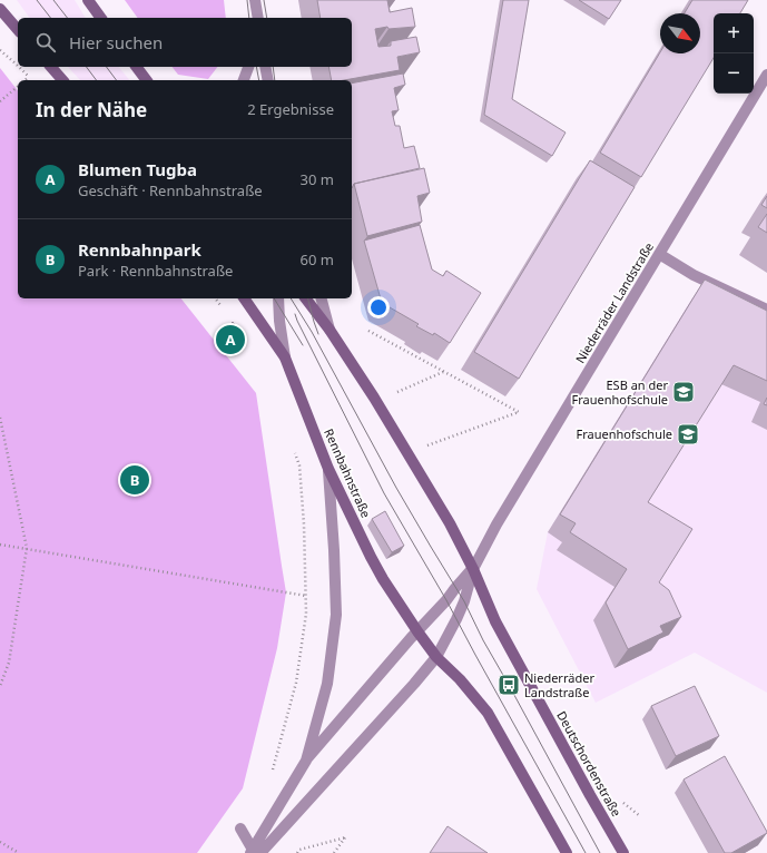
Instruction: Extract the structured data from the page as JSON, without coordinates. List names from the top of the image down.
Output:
{
  "streets": {
    "main road": ["Rennbahnstraße", "Deutschordenstraße"],
    "street": ["Niederräder Landstraße"]
  },
  "crossings": [
    ["Niederräder Landstraße", "Rennbahnstraße"],
    ["Niederräder Landstraße", "Deutschordenstraße"]
  ],
  "places": {
    "school or university": ["ESB an der Frauenhofschule", "Frauenhofschule"],
    "bus stop": ["Niederräder Landstraße"]
  },
  "north": "bottom right",
  "page": {
    "map_buttons": ["+", "−"],
    "search": "Hier suchen",
    "heading": ["In der Nähe", "2 Ergebnisse"],
    "list": [
      {
        "mark": "A",
        "name": "Blumen Tugba",
        "note": "Geschäft · Rennbahnstraße",
        "value": "30 m"
      },
      {
        "mark": "B",
        "name": "Rennbahnpark",
        "note": "Park · Rennbahnstraße",
        "value": "60 m"
      }
    ],
    "pins": ["A", "B"]
  }
}
